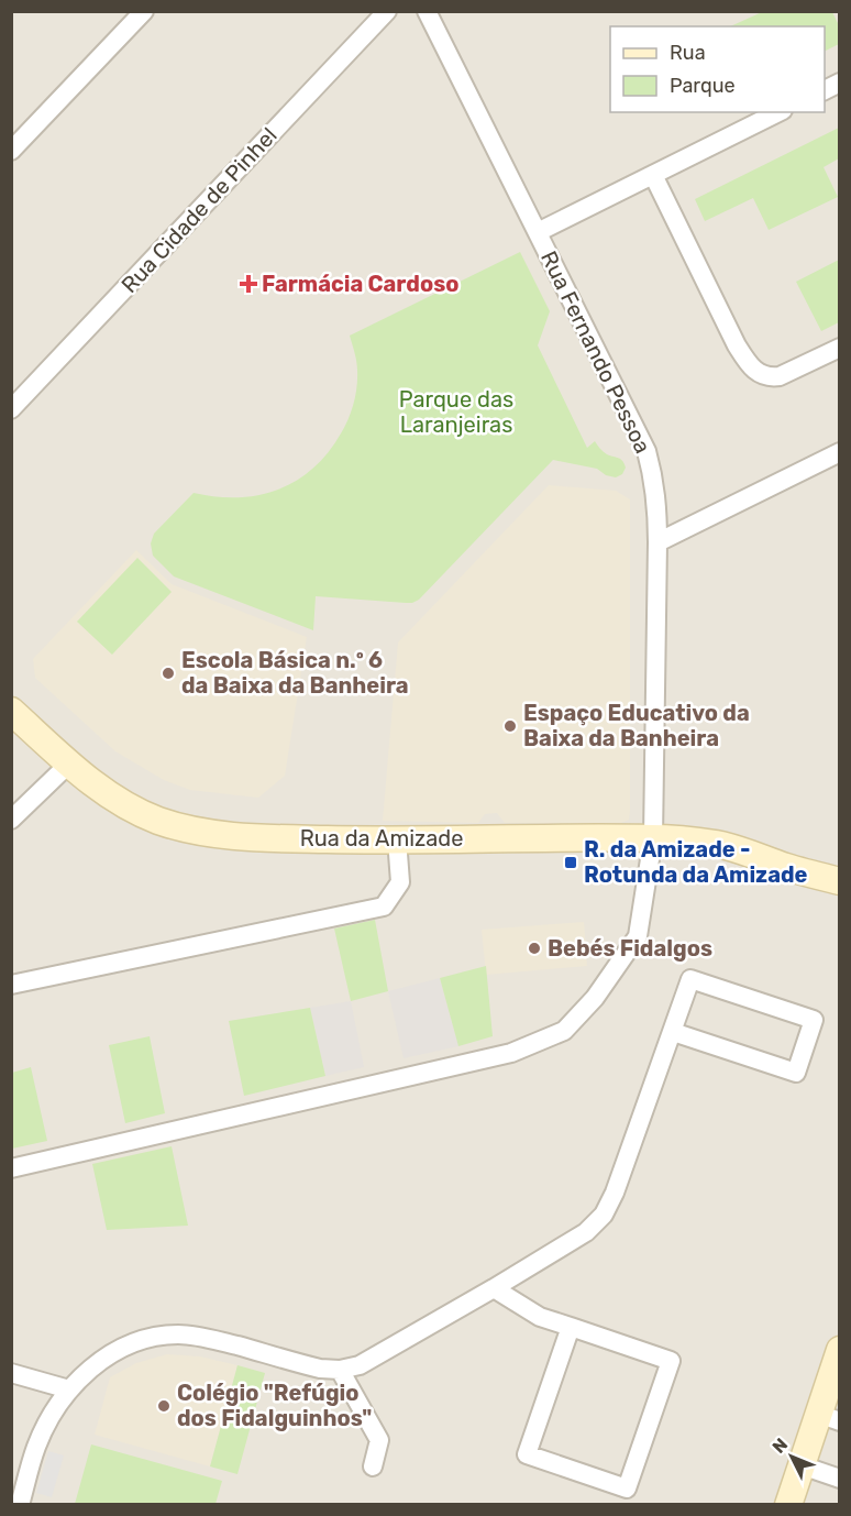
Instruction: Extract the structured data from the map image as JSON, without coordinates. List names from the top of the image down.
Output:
{
  "streets": {
    "street": ["Rua Cidade de Pinhel", "Rua Fernando Pessoa", "Rua da Amizade"]
  },
  "crossings": [
    ["Rua Fernando Pessoa", "Rua da Amizade"]
  ],
  "parks": ["Parque das Laranjeiras"],
  "places": {
    "health": ["Farmácia Cardoso"],
    "other": [
      "Escola Básica n.º 6 da Baixa da Banheira",
      "Espaço Educativo da Baixa da Banheira",
      "Bebés Fidalgos",
      "Colégio \"Refúgio dos Fidalguinhos\""
    ],
    "transit": ["R. da Amizade - Rotunda da Amizade"]
  },
  "legend": ["Rua", "Parque"],
  "north": "top left"
}
